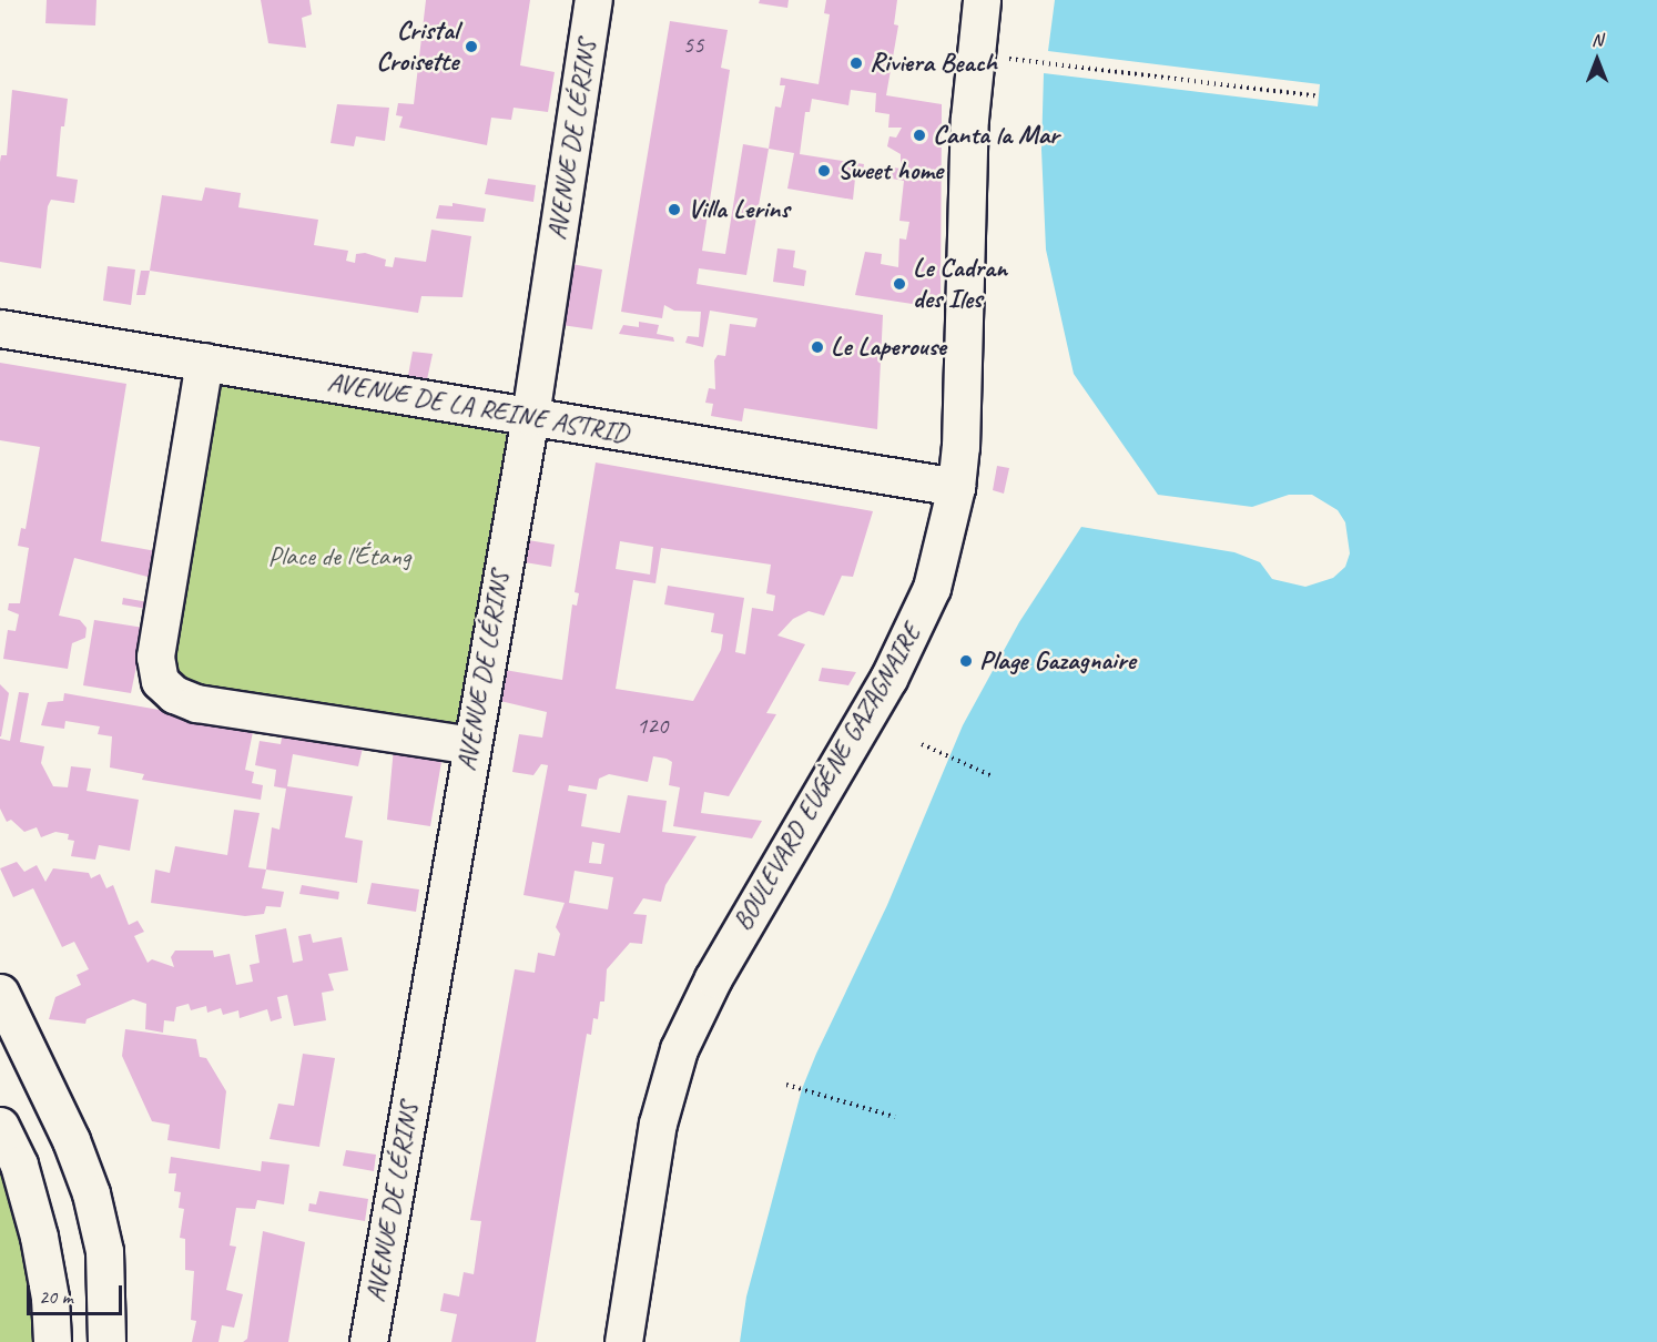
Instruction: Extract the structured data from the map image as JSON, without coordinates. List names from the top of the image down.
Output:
{
  "streets": {
    "street": ["AVENUE DE LÉRINS", "AVENUE DE LA REINE ASTRID", "BOULEVARD EUGÈNE GAZAGNAIRE"]
  },
  "crossings": [
    ["AVENUE DE LÉRINS", "AVENUE DE LA REINE ASTRID"],
    ["AVENUE DE LA REINE ASTRID", "BOULEVARD EUGÈNE GAZAGNAIRE"]
  ],
  "parks": ["Place de l'Étang"],
  "places": [
    "Cristal Croisette",
    "Riviera Beach",
    "Canta la Mar",
    "Sweet home",
    "Villa Lerins",
    "Le Cadran des Iles",
    "Le Laperouse",
    "Plage Gazagnaire"
  ],
  "house_numbers": ["55", "120"],
  "scale_bar": "20 m",
  "north": "top"
}
